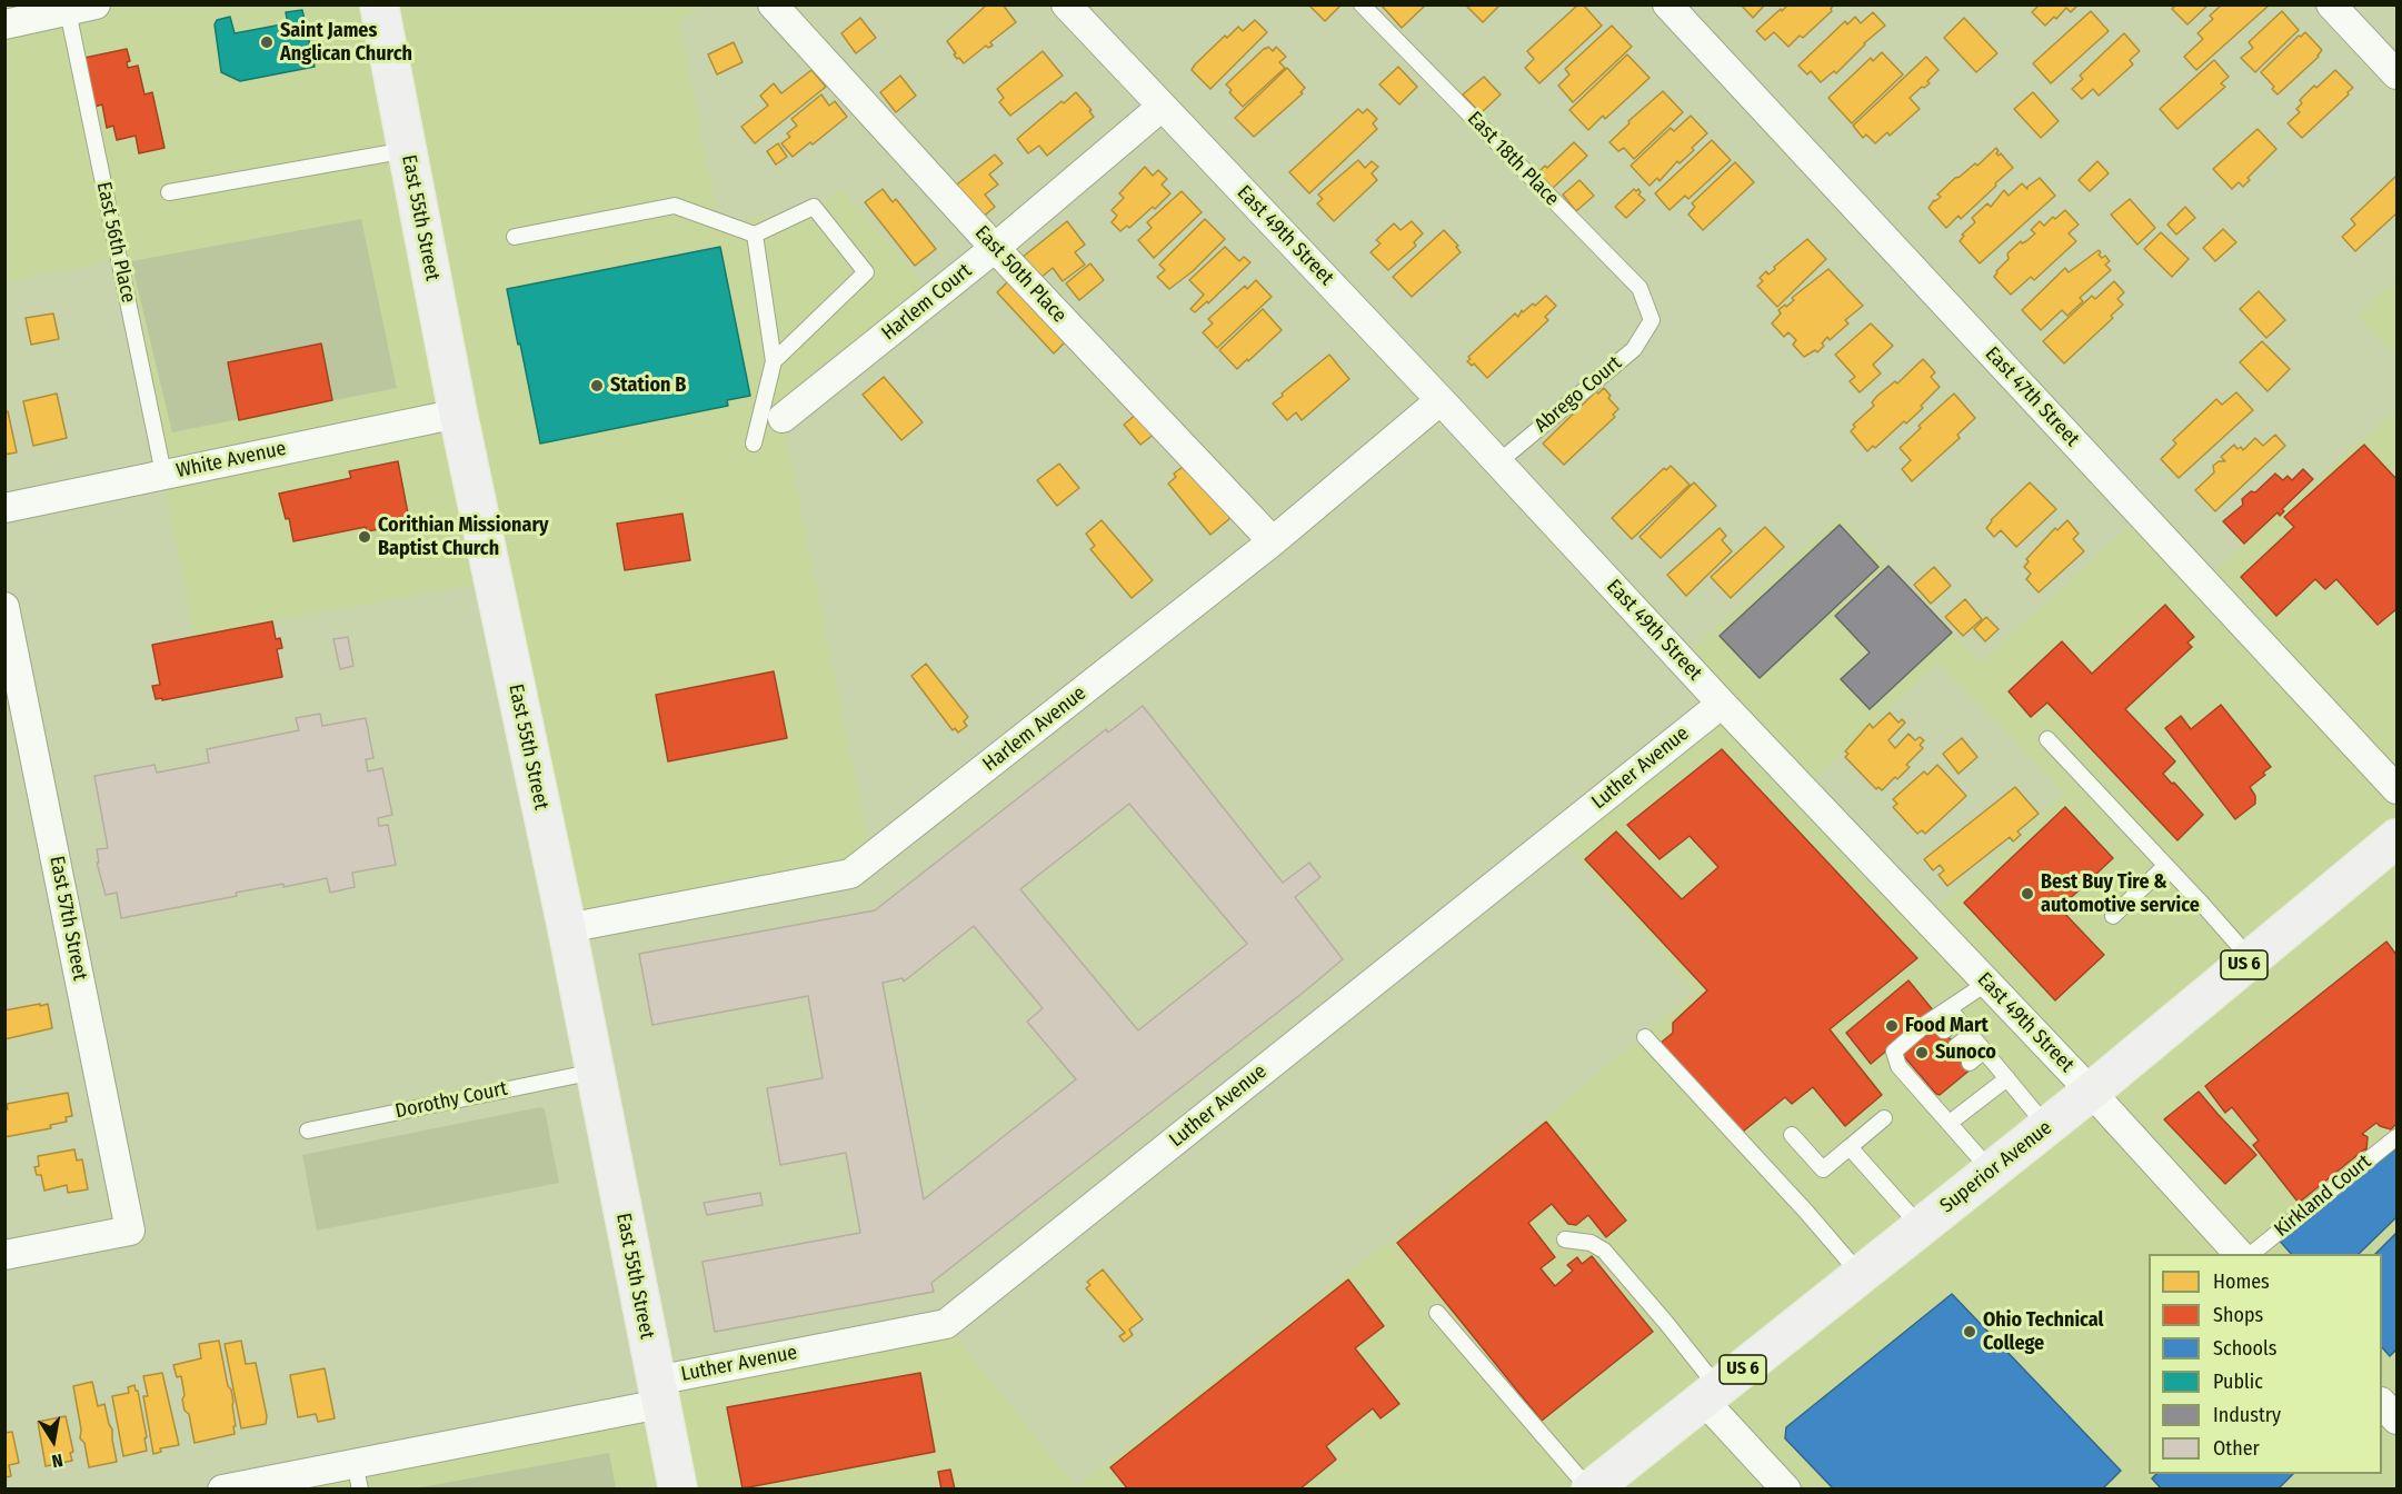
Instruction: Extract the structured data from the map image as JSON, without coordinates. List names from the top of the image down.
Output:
{
  "streets": {
    "main road": ["East 55th Street", "US 6", "Superior Avenue"],
    "street": [
      "East 49th Street",
      "East 50th Place",
      "Harlem Court",
      "East 47th Street",
      "White Avenue",
      "Harlem Avenue",
      "Luther Avenue",
      "East 57th Street"
    ],
    "lane": [
      "East 18th Place",
      "East 56th Place",
      "Abrego Court",
      "Dorothy Court",
      "Kirkland Court"
    ]
  },
  "crossings": [
    ["East 18th Place", "Abrego Court"],
    ["East 55th Street", "White Avenue"],
    ["East 55th Street", "Harlem Avenue"],
    ["East 55th Street", "Luther Avenue"],
    ["East 55th Street", "Dorothy Court"],
    ["East 49th Street", "Harlem Court"],
    ["East 49th Street", "Abrego Court"],
    ["East 49th Street", "Harlem Avenue"],
    ["East 49th Street", "Luther Avenue"],
    ["East 49th Street", "Superior Avenue"],
    ["East 56th Place", "White Avenue"],
    ["East 50th Place", "Harlem Court"],
    ["East 50th Place", "Harlem Avenue"]
  ],
  "places": [
    "Saint James Anglican Church",
    "Station B",
    "Corithian Missionary Baptist Church",
    "Best Buy Tire & automotive service",
    "Food Mart",
    "Sunoco",
    "Ohio Technical College"
  ],
  "legend": [
    "Homes",
    "Shops",
    "Schools",
    "Public",
    "Industry",
    "Other"
  ],
  "north": "bottom"
}
